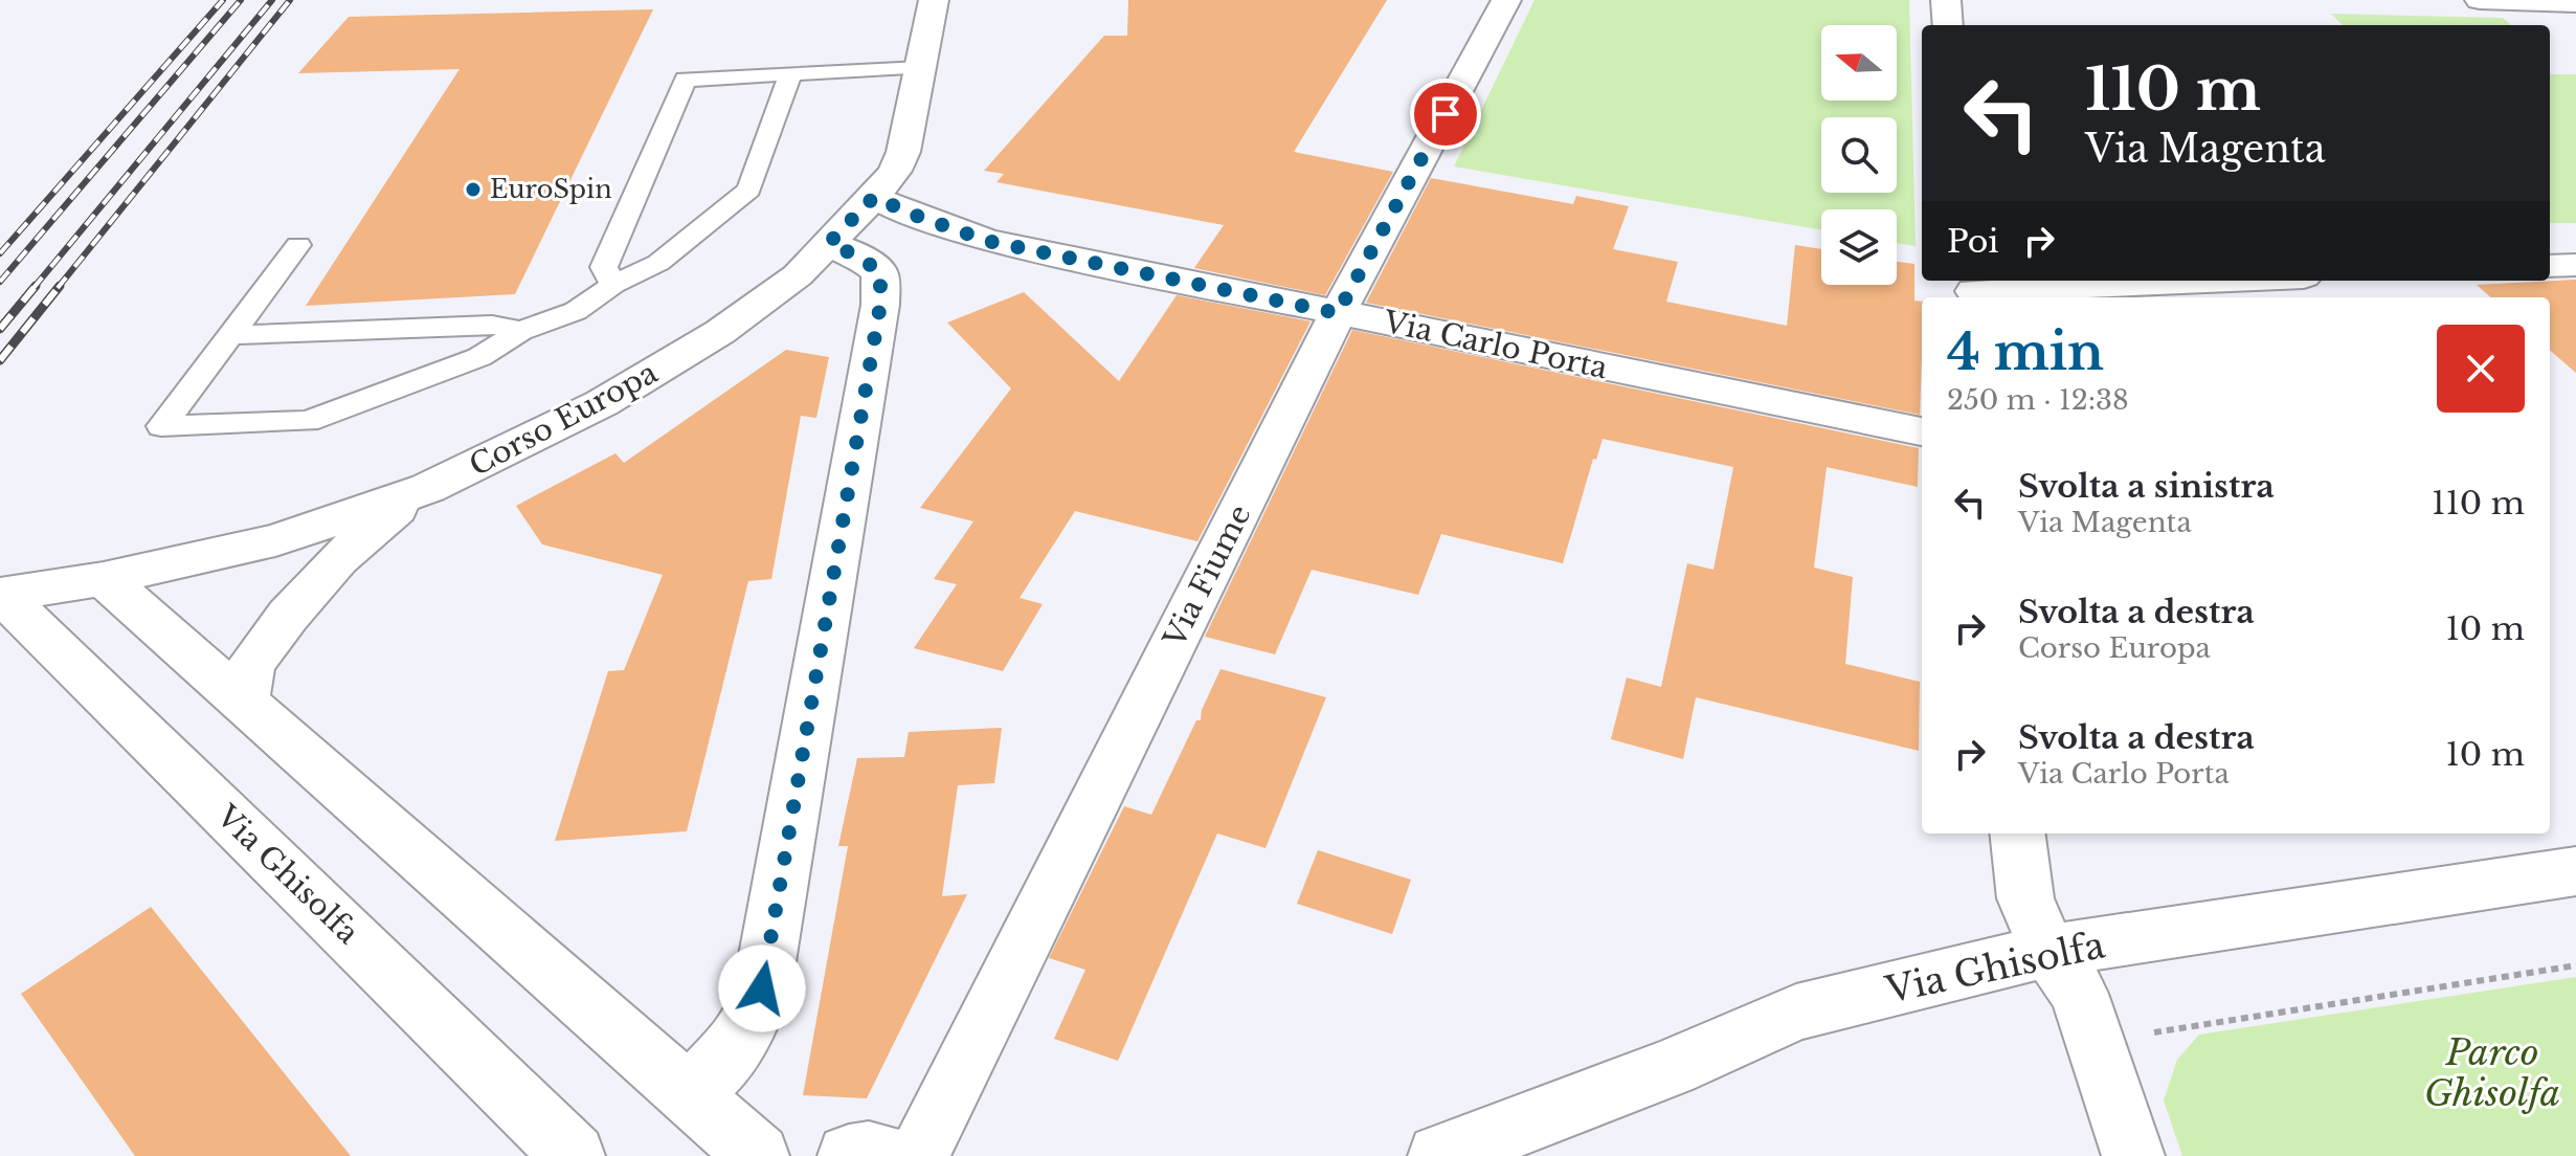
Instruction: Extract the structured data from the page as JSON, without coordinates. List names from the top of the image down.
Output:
{
  "streets": {
    "street": [
      "Via Carlo Porta",
      "Corso Europa",
      "Via Fiume",
      "Via Ghisolfa"
    ]
  },
  "crossings": [
    ["Via Carlo Porta", "Corso Europa"],
    ["Via Carlo Porta", "Via Fiume"],
    ["Corso Europa", "Via Ghisolfa"]
  ],
  "parks": ["Parco Ghisolfa"],
  "places": ["EuroSpin"],
  "north": "left",
  "page": {
    "turn": ["110 m", "Via Magenta"],
    "then": "Poi",
    "heading": ["4 min", "250 m · 12:38"],
    "list": [
      {
        "name": "Svolta a sinistra",
        "note": "Via Magenta",
        "value": "110 m"
      },
      {
        "name": "Svolta a destra",
        "note": "Corso Europa",
        "value": "10 m"
      },
      {
        "name": "Svolta a destra",
        "note": "Via Carlo Porta",
        "value": "10 m"
      }
    ]
  }
}
